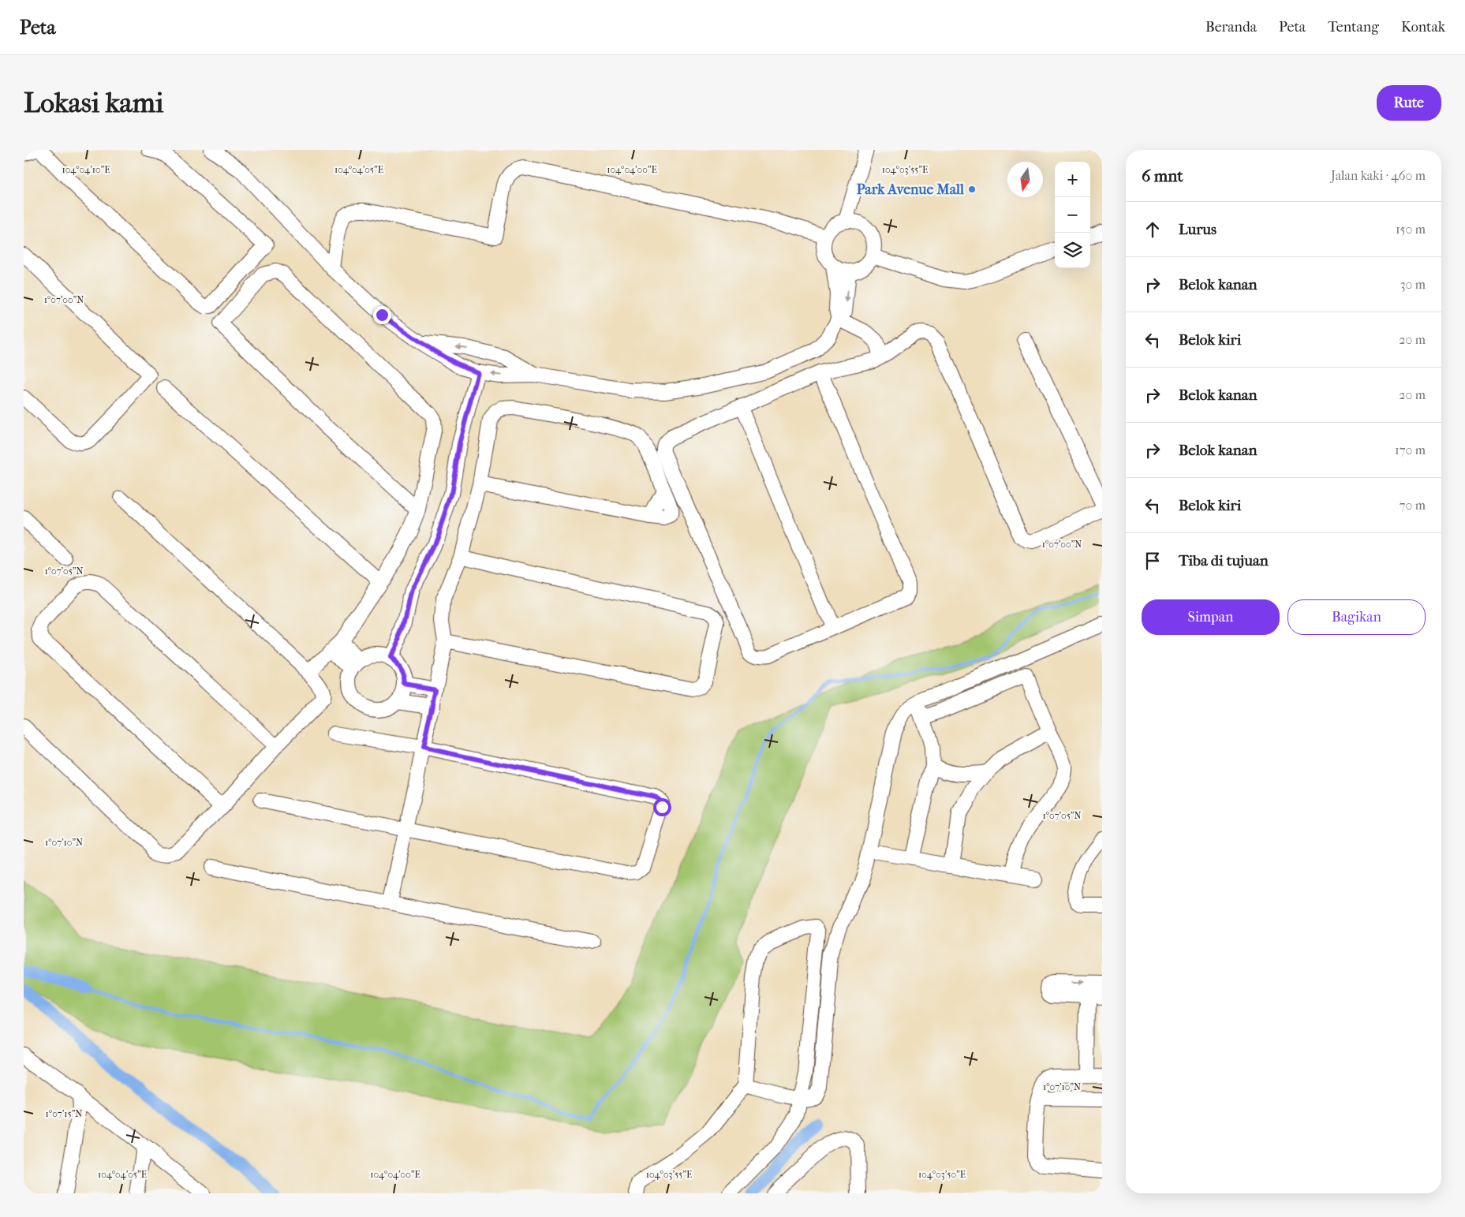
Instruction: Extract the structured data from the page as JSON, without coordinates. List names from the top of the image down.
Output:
{
  "places": ["Park Avenue Mall"],
  "north": "bottom",
  "page": {
    "header": "Peta",
    "nav": [
      "Beranda",
      "Peta",
      "Tentang",
      "Kontak"
    ],
    "buttons": [
      "Rute",
      ["Simpan", "Bagikan"]
    ],
    "title": "Lokasi kami",
    "heading": ["6 mnt", "Jalan kaki · 460 m"],
    "map_buttons": ["+", "−"],
    "list": [
      ["Lurus", "150 m"],
      ["Belok kanan", "30 m"],
      ["Belok kiri", "20 m"],
      ["Belok kanan", "20 m"],
      ["Belok kanan", "170 m"],
      ["Belok kiri", "70 m"],
      "Tiba di tujuan"
    ]
  },
  "coordinates": [
    "104°04'10\"E",
    "104°04'05\"E",
    "104°04'00\"E",
    "104°03'55\"E",
    "1°07'00\"N",
    "1°07'05\"N",
    "1°07'10\"N",
    "1°07'15\"N",
    "104°03'50\"E"
  ]
}
